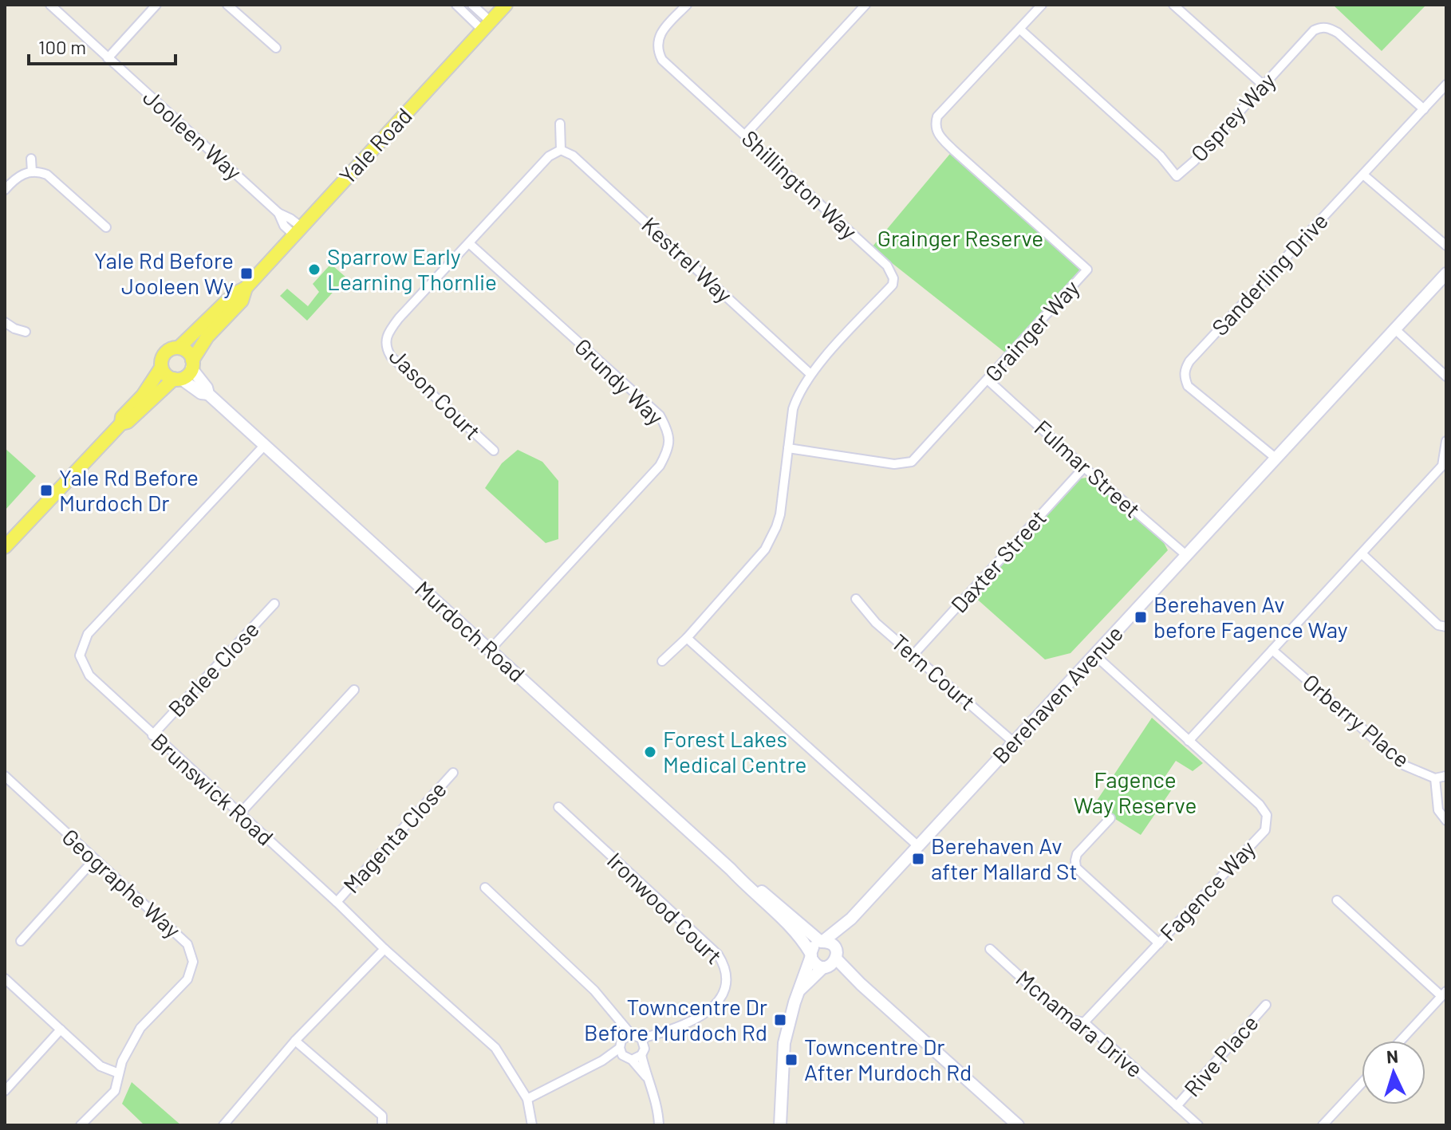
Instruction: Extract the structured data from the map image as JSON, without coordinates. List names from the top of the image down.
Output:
{
  "streets": {
    "main road": ["Yale Road", "Murdoch Road", "Berehaven Avenue"],
    "street": [
      "Osprey Way",
      "Jooleen Way",
      "Shillington Way",
      "Kestrel Way",
      "Sanderling Drive",
      "Grainger Way",
      "Grundy Way",
      "Jason Court",
      "Fulmar Street",
      "Daxter Street",
      "Barlee Close",
      "Tern Court",
      "Orberry Place",
      "Brunswick Road",
      "Magenta Close",
      "Geographe Way",
      "Fagence Way",
      "Ironwood Court",
      "Mcnamara Drive",
      "Rive Place"
    ]
  },
  "crossings": [
    ["Osprey Way", "Sanderling Drive"],
    ["Osprey Way", "Grainger Way"],
    ["Jooleen Way", "Yale Road"],
    ["Yale Road", "Murdoch Road"],
    ["Shillington Way", "Kestrel Way"],
    ["Shillington Way", "Grainger Way"],
    ["Sanderling Drive", "Berehaven Avenue"],
    ["Grainger Way", "Fulmar Street"],
    ["Grundy Way", "Jason Court"],
    ["Grundy Way", "Murdoch Road"],
    ["Fulmar Street", "Daxter Street"],
    ["Fulmar Street", "Berehaven Avenue"],
    ["Daxter Street", "Tern Court"],
    ["Murdoch Road", "Berehaven Avenue"],
    ["Murdoch Road", "Brunswick Road"],
    ["Barlee Close", "Brunswick Road"],
    ["Tern Court", "Berehaven Avenue"],
    ["Berehaven Avenue", "Fagence Way"],
    ["Brunswick Road", "Magenta Close"],
    ["Brunswick Road", "Ironwood Court"],
    ["Fagence Way", "Mcnamara Drive"],
    ["Mcnamara Drive", "Rive Place"]
  ],
  "parks": ["Grainger Reserve", "Fagence Way Reserve"],
  "places": {
    "other": ["Sparrow Early Learning Thornlie", "Forest Lakes Medical Centre"],
    "transit": [
      "Yale Rd Before Jooleen Wy",
      "Yale Rd Before Murdoch Dr",
      "Berehaven Av before Fagence Way",
      "Berehaven Av after Mallard St",
      "Towncentre Dr Before Murdoch Rd",
      "Towncentre Dr After Murdoch Rd"
    ]
  },
  "scale_bar": "100 m",
  "north": "top"
}
